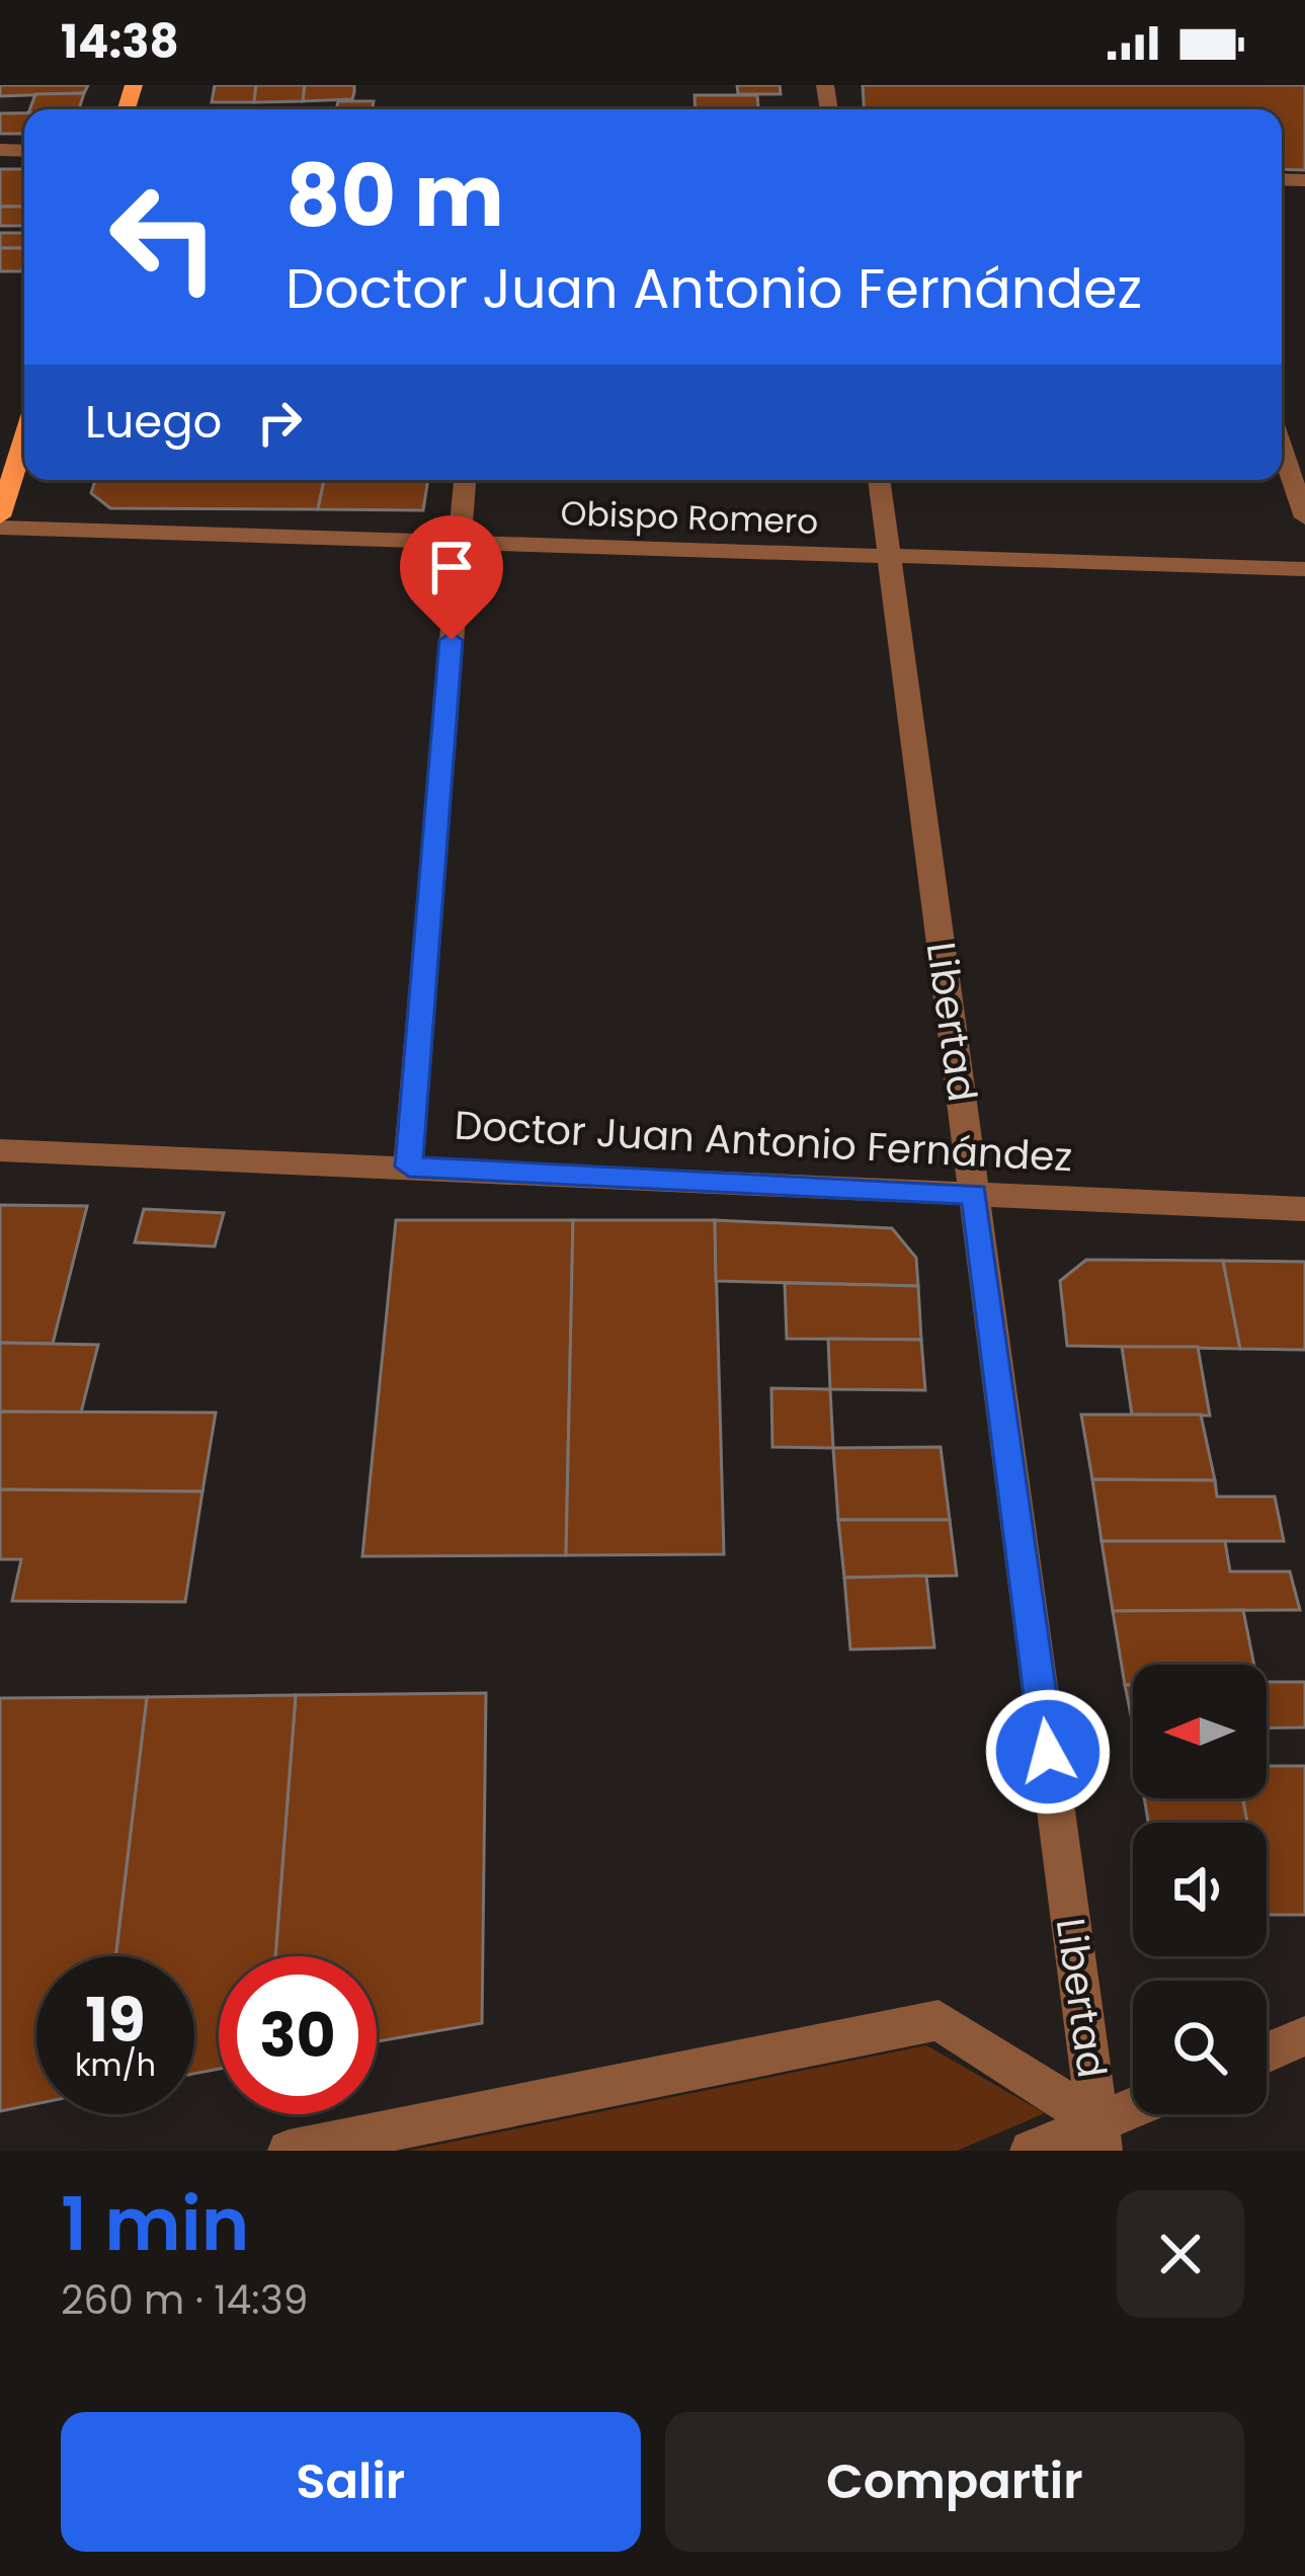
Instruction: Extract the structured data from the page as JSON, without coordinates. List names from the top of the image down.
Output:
{
  "streets": {
    "street": ["Obispo Romero", "Libertad", "Doctor Juan Antonio Fernández"]
  },
  "crossings": [
    ["Obispo Romero", "Libertad"],
    ["Libertad", "Doctor Juan Antonio Fernández"]
  ],
  "north": "left",
  "page": {
    "status": "14:38",
    "turn": ["80 m", "Doctor Juan Antonio Fernández"],
    "then": "Luego",
    "speed": "19 km/h",
    "limit": "30",
    "heading": ["1 min", "260 m · 14:39"],
    "buttons": ["Salir", "Compartir"]
  }
}
